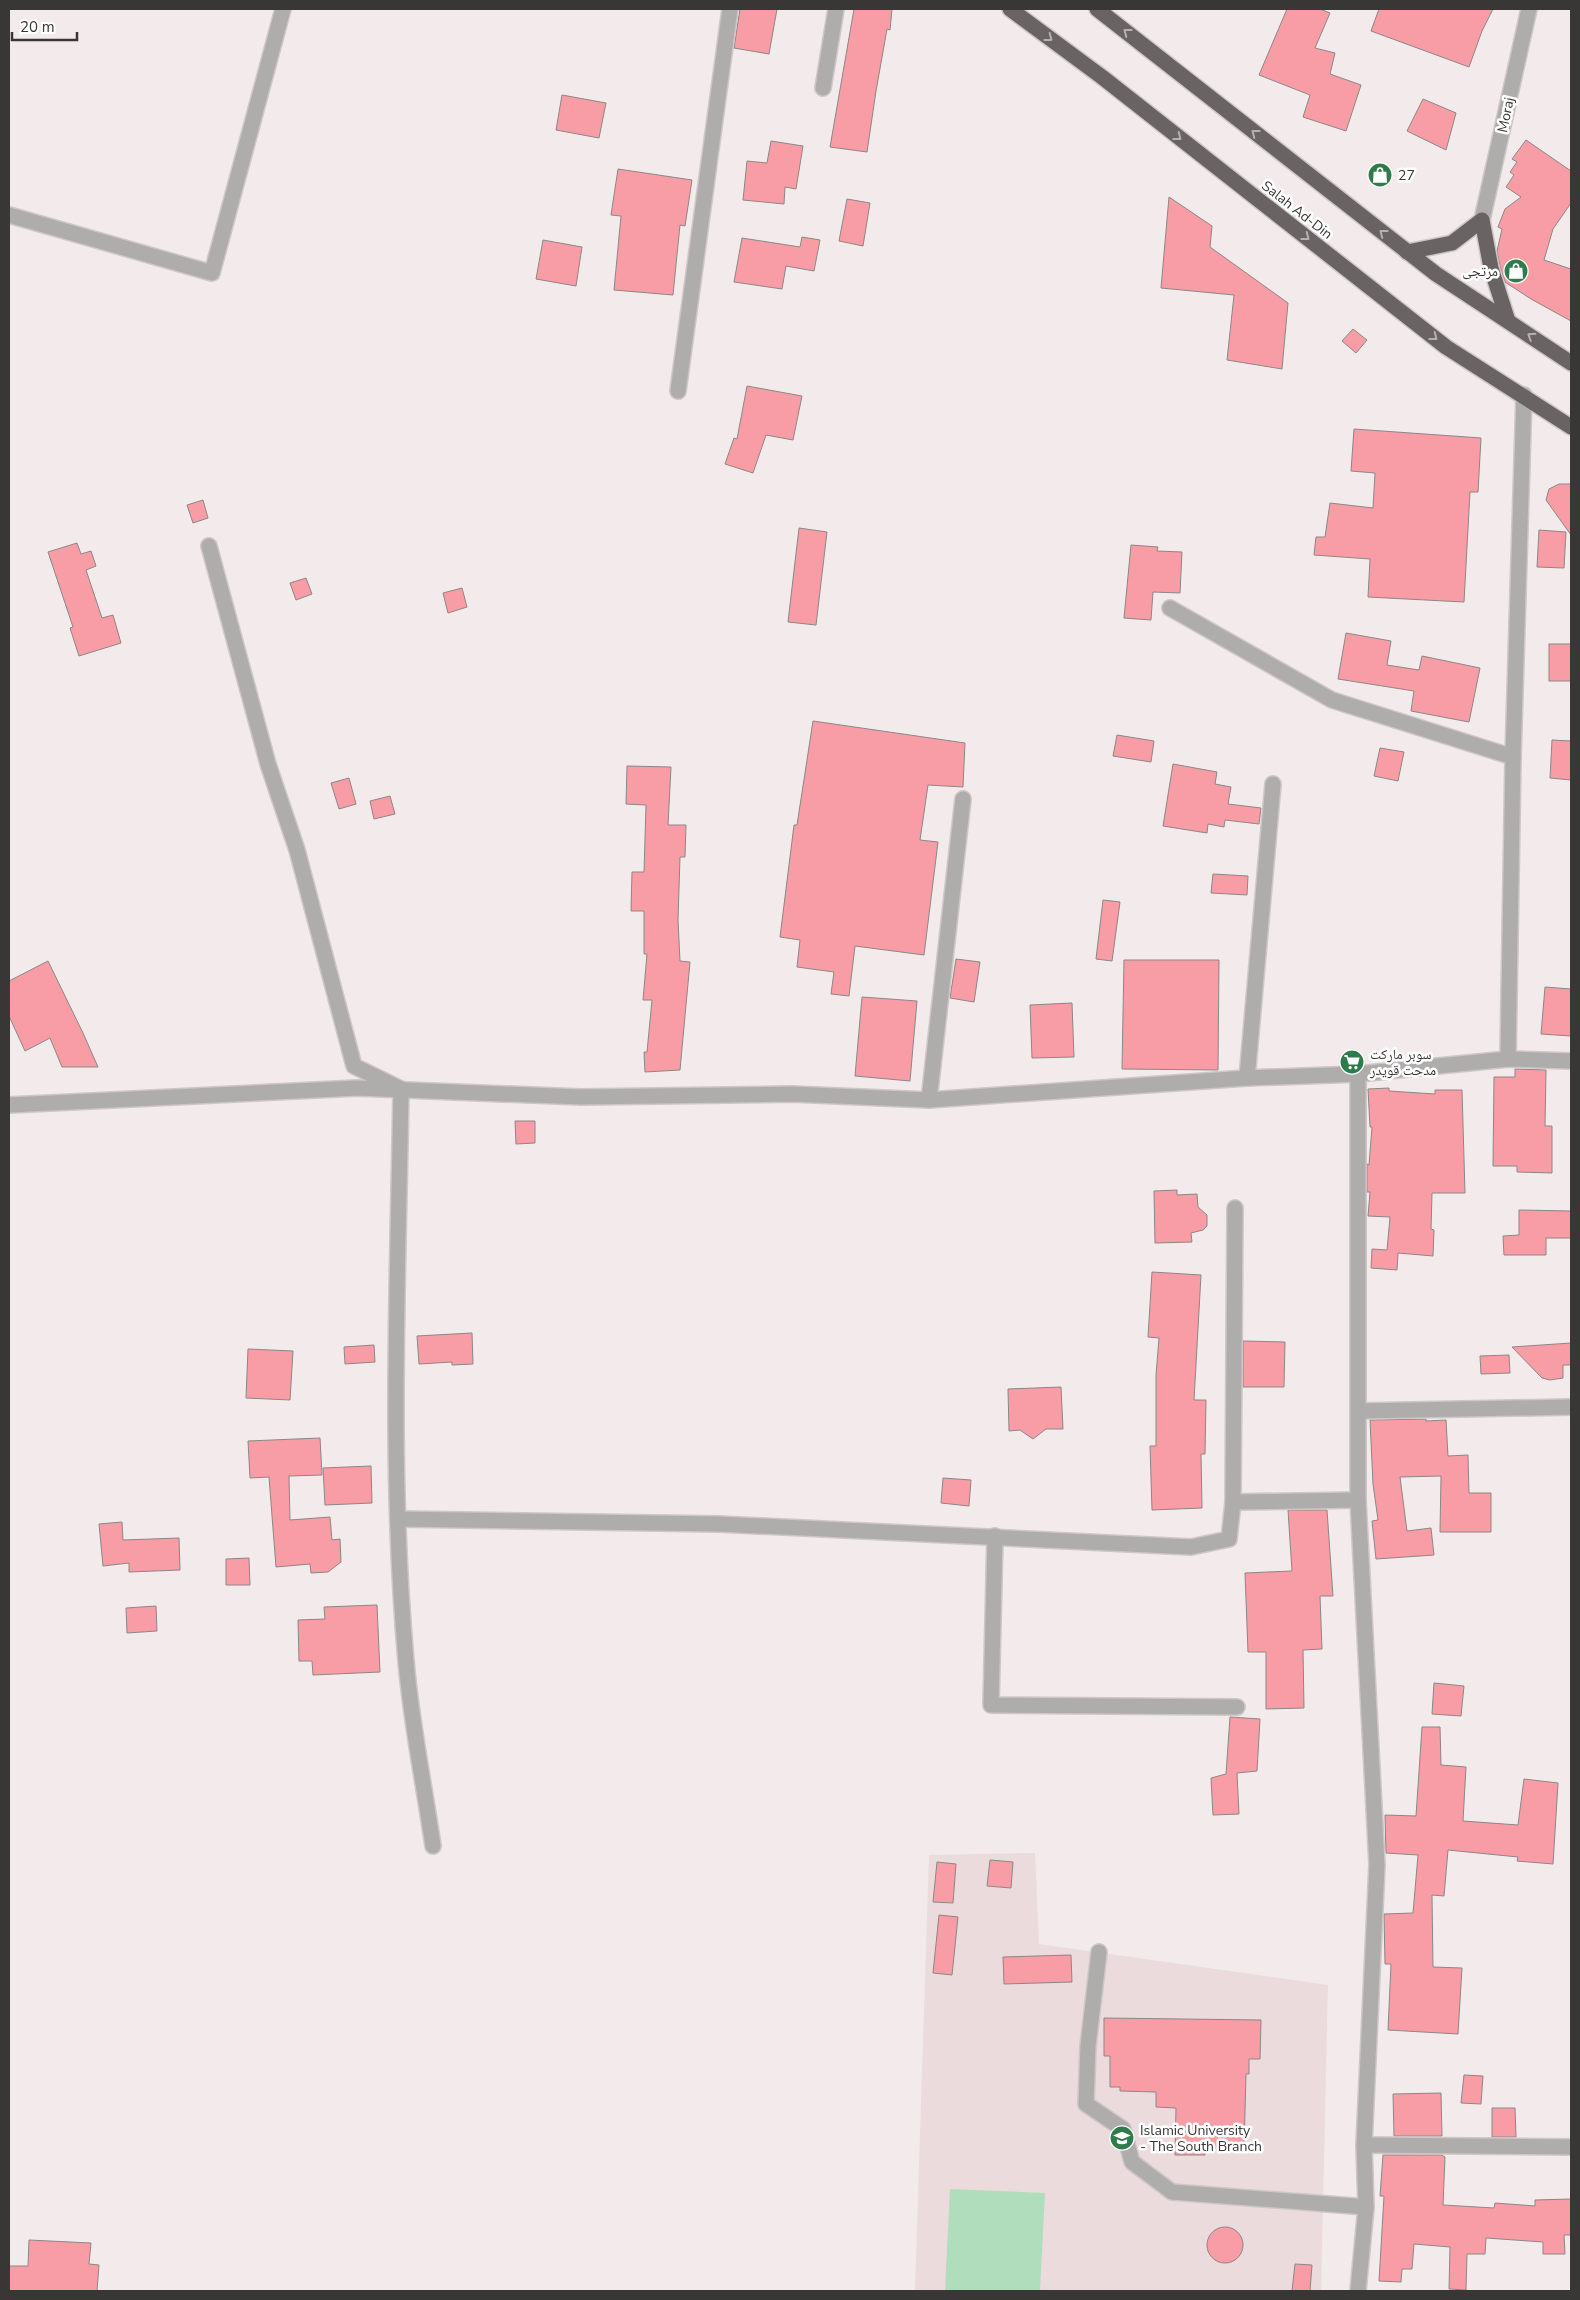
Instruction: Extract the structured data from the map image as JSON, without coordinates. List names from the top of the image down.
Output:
{
  "streets": {
    "highway": ["Salah Ad-Din"],
    "street": ["Moraj"]
  },
  "places": {
    "shop": ["27", "مرتجى"],
    "supermarket": ["سوبر ماركت مدحت قويدر"],
    "school or university": ["Islamic University - The South Branch"]
  },
  "scale_bar": "20 m"
}
